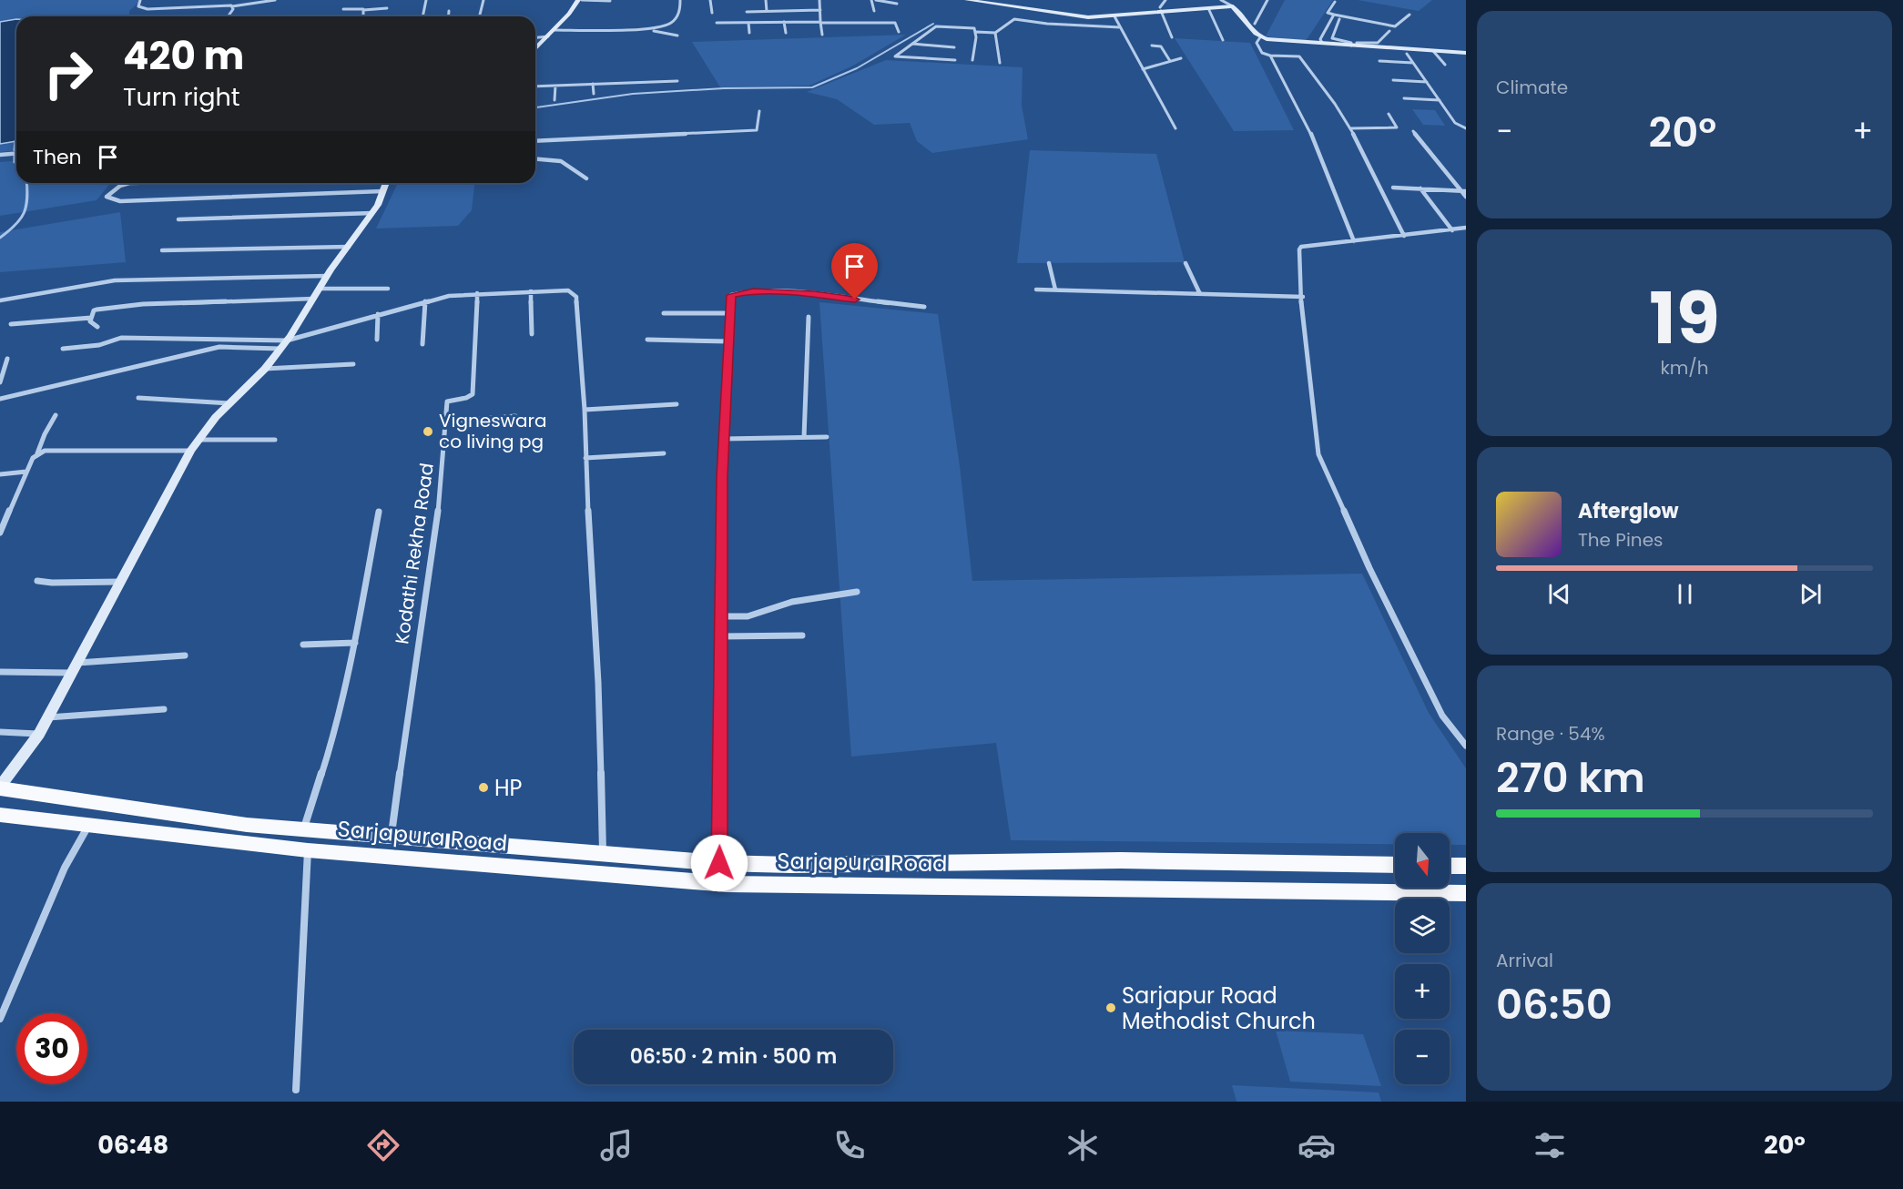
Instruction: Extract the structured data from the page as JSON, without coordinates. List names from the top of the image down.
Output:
{
  "streets": {
    "main road": ["Sarjapura Road"],
    "street": ["Kodathi Rekha Road"]
  },
  "crossings": [
    ["Kodathi Rekha Road", "Sarjapura Road"]
  ],
  "places": ["Vigneswara co living pg", "HP", "Sarjapur Road Methodist Church"],
  "north": "bottom",
  "page": {
    "tile": [
      "Climate",
      ["19", "km/h"],
      ["Range · 54%", "270 km"],
      ["Arrival", "06:50"]
    ],
    "turn": ["420 m", "Turn right"],
    "heat": ["−", "20°", "+"],
    "then": "Then",
    "song": ["Afterglow", "The Pines"],
    "map_buttons": ["+", "−"],
    "limit": "30",
    "trip": "06:50 · 2 min · 500 m",
    "tabs": ["06:48", "20°"]
  }
}
